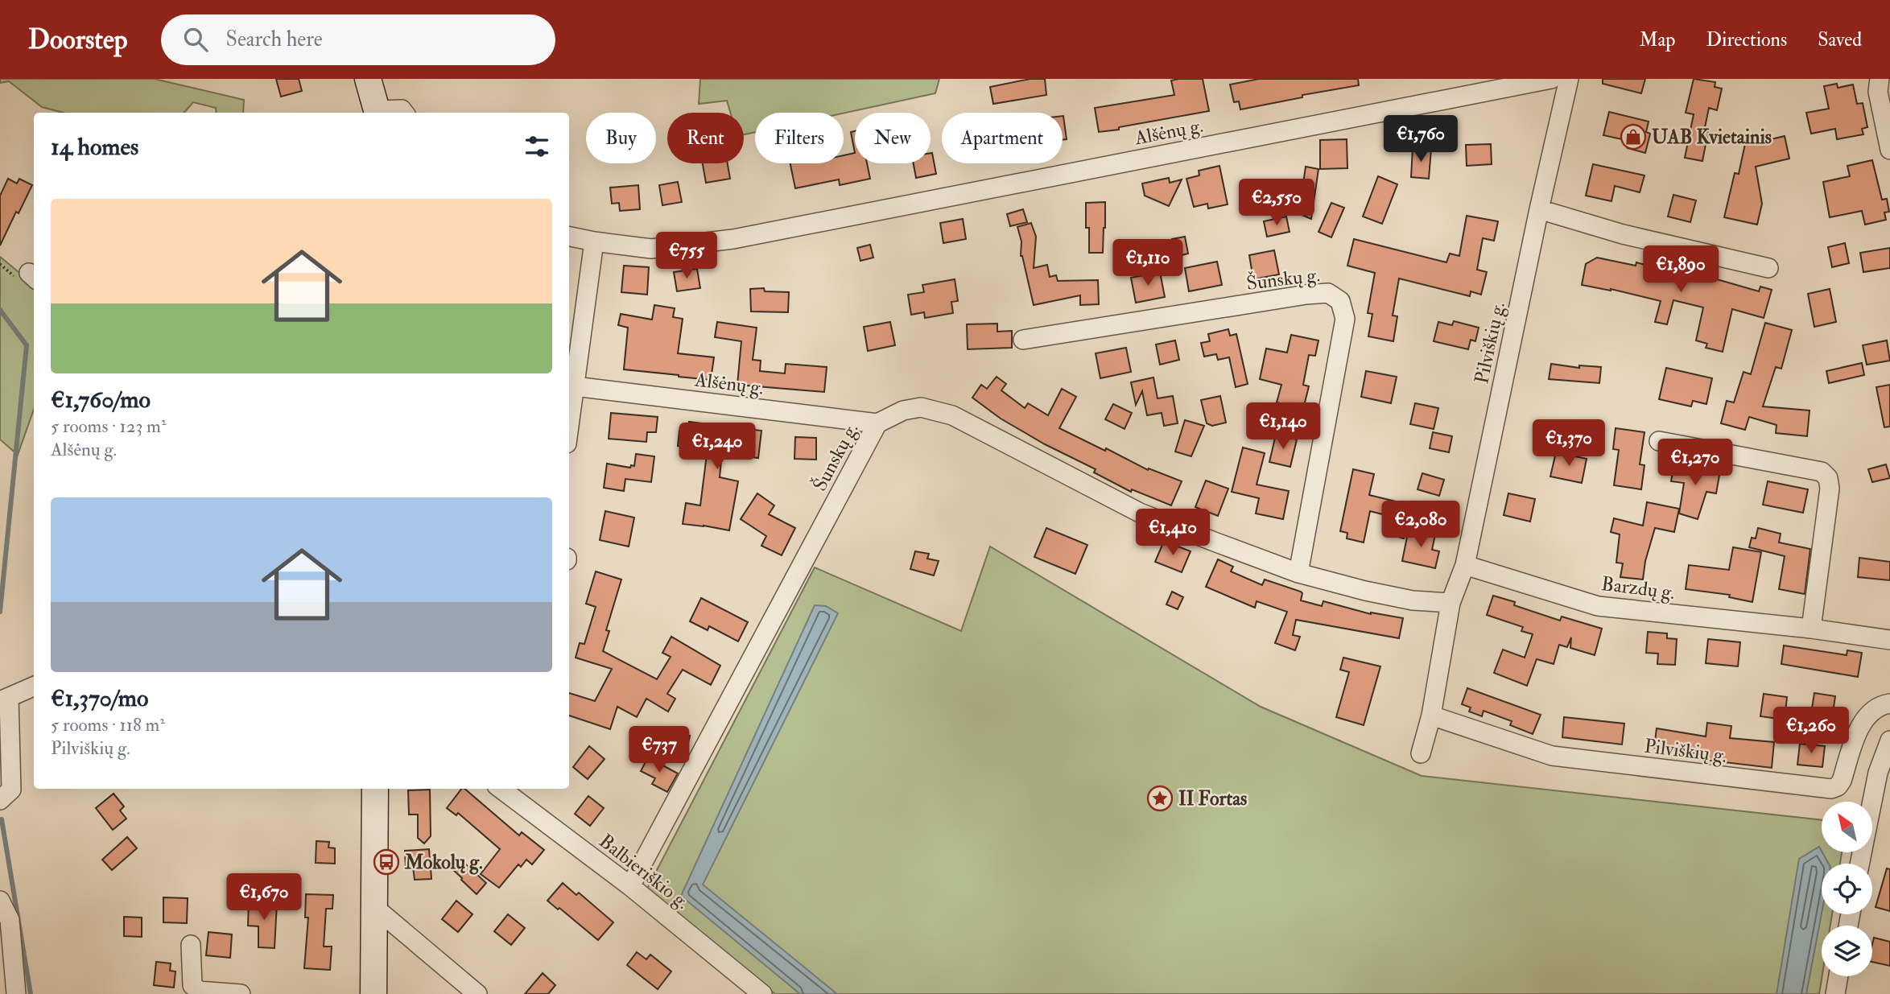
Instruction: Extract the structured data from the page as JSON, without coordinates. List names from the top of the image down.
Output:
{
  "streets": {
    "street": [
      "Alšėnų g.",
      "Šunskų g.",
      "Pilviškių g.",
      "Barzdų g.",
      "Balbieriškio g."
    ]
  },
  "crossings": [
    ["Alšėnų g.", "Šunskų g."],
    ["Šunskų g.", "Pilviškių g."],
    ["Šunskų g.", "Balbieriškio g."],
    ["Pilviškių g.", "Barzdų g."]
  ],
  "places": {
    "shop": ["UAB Kvietainis"],
    "place": ["II Fortas"],
    "bus stop": ["Mokolų g."]
  },
  "north": "top left",
  "page": {
    "header": "Doorstep",
    "search": "Search here",
    "nav": ["Map", "Directions", "Saved"],
    "chip": [
      "Buy",
      "Rent",
      "Filters",
      "New",
      "Apartment"
    ],
    "heading": "14 homes",
    "price": [
      "€1,760",
      "€2,550",
      "€755",
      "€1,110",
      "€1,890",
      "€1,140",
      "€1,370",
      "€1,240",
      "€1,270",
      "€2,080",
      "€1,410",
      "€1,260",
      "€737",
      "€1,670"
    ],
    "list": [
      {
        "name": "€1,760/mo",
        "note": "5 rooms · 123 m² · Alšėnų g."
      },
      {
        "name": "€1,370/mo",
        "note": "5 rooms · 118 m² · Pilviškių g."
      }
    ]
  }
}
